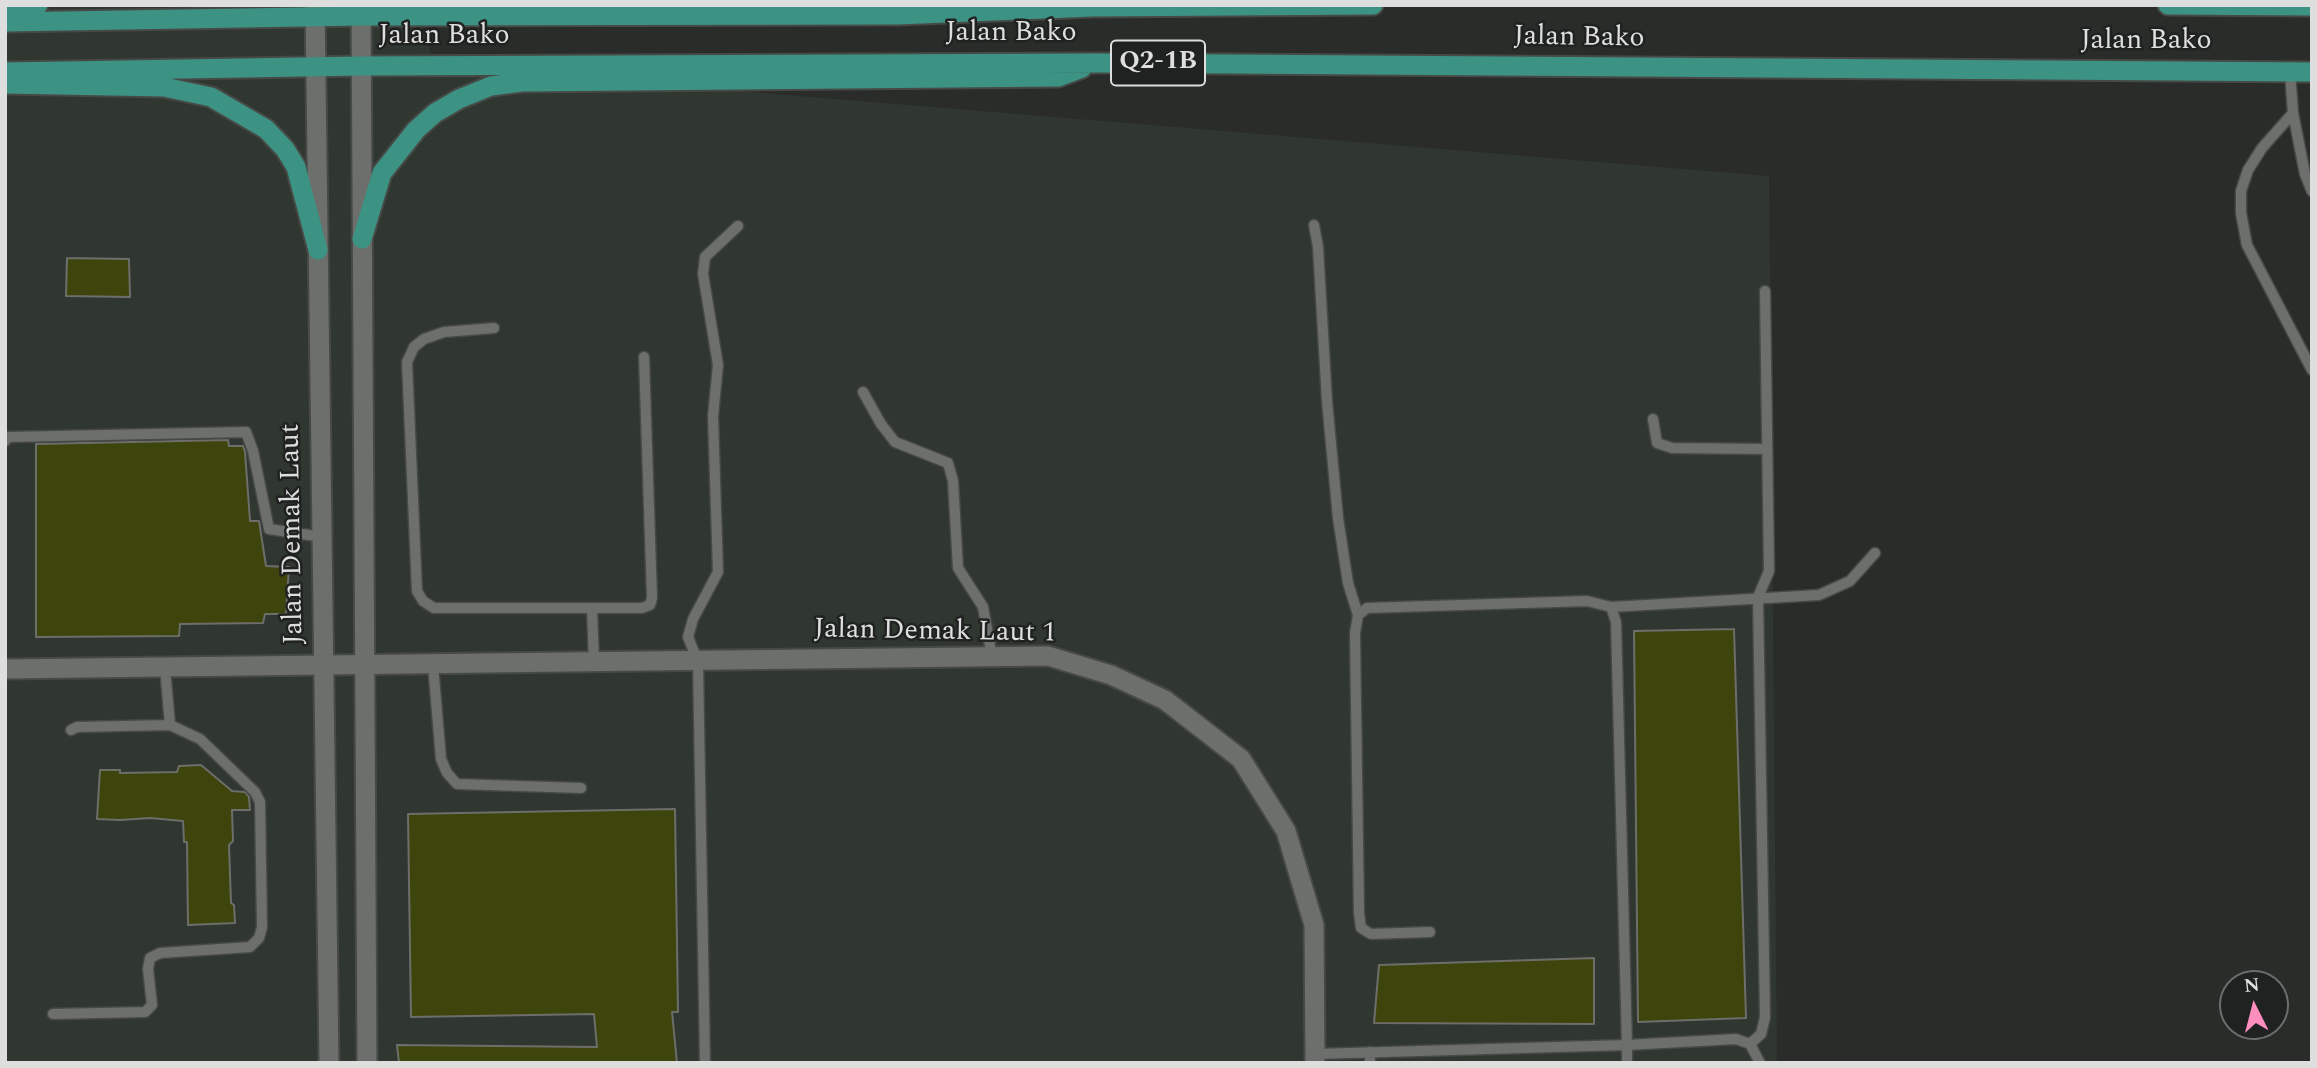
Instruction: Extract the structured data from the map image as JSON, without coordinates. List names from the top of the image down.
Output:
{
  "streets": {
    "main road": [
      "Jalan Bako",
      "Q2-1B",
      "Jalan Demak Laut",
      "Jalan Demak Laut 1"
    ]
  },
  "crossings": [
    ["Jalan Bako", "Jalan Demak Laut"],
    ["Jalan Demak Laut", "Jalan Demak Laut 1"]
  ],
  "north": "top"
}
